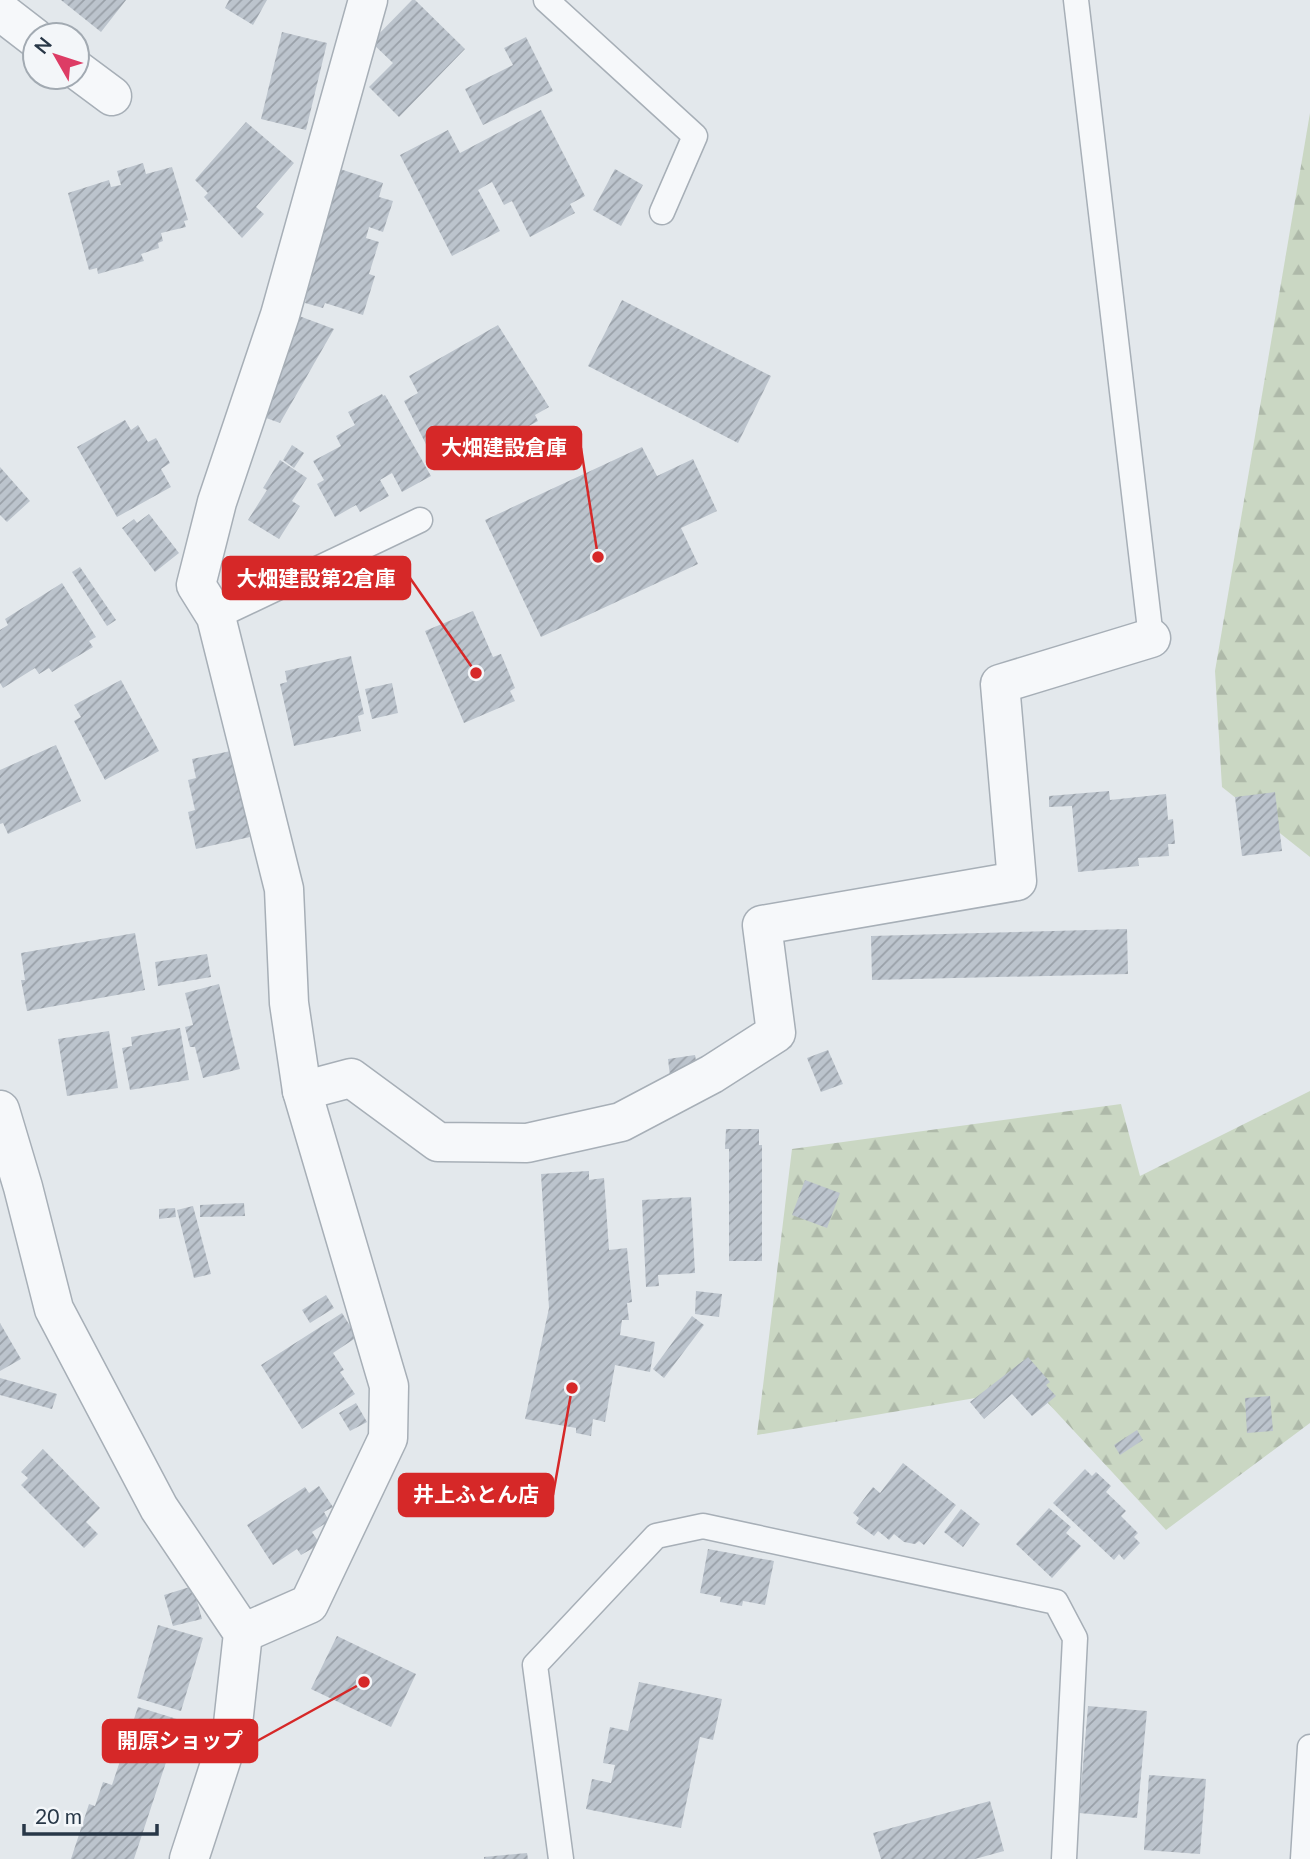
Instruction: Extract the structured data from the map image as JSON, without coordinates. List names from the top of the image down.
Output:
{
  "places": [
    "大畑建設倉庫",
    "大畑建設第2倉庫",
    "井上ふとん店",
    "開原ショップ"
  ],
  "scale_bar": "20 m",
  "north": "top left"
}
